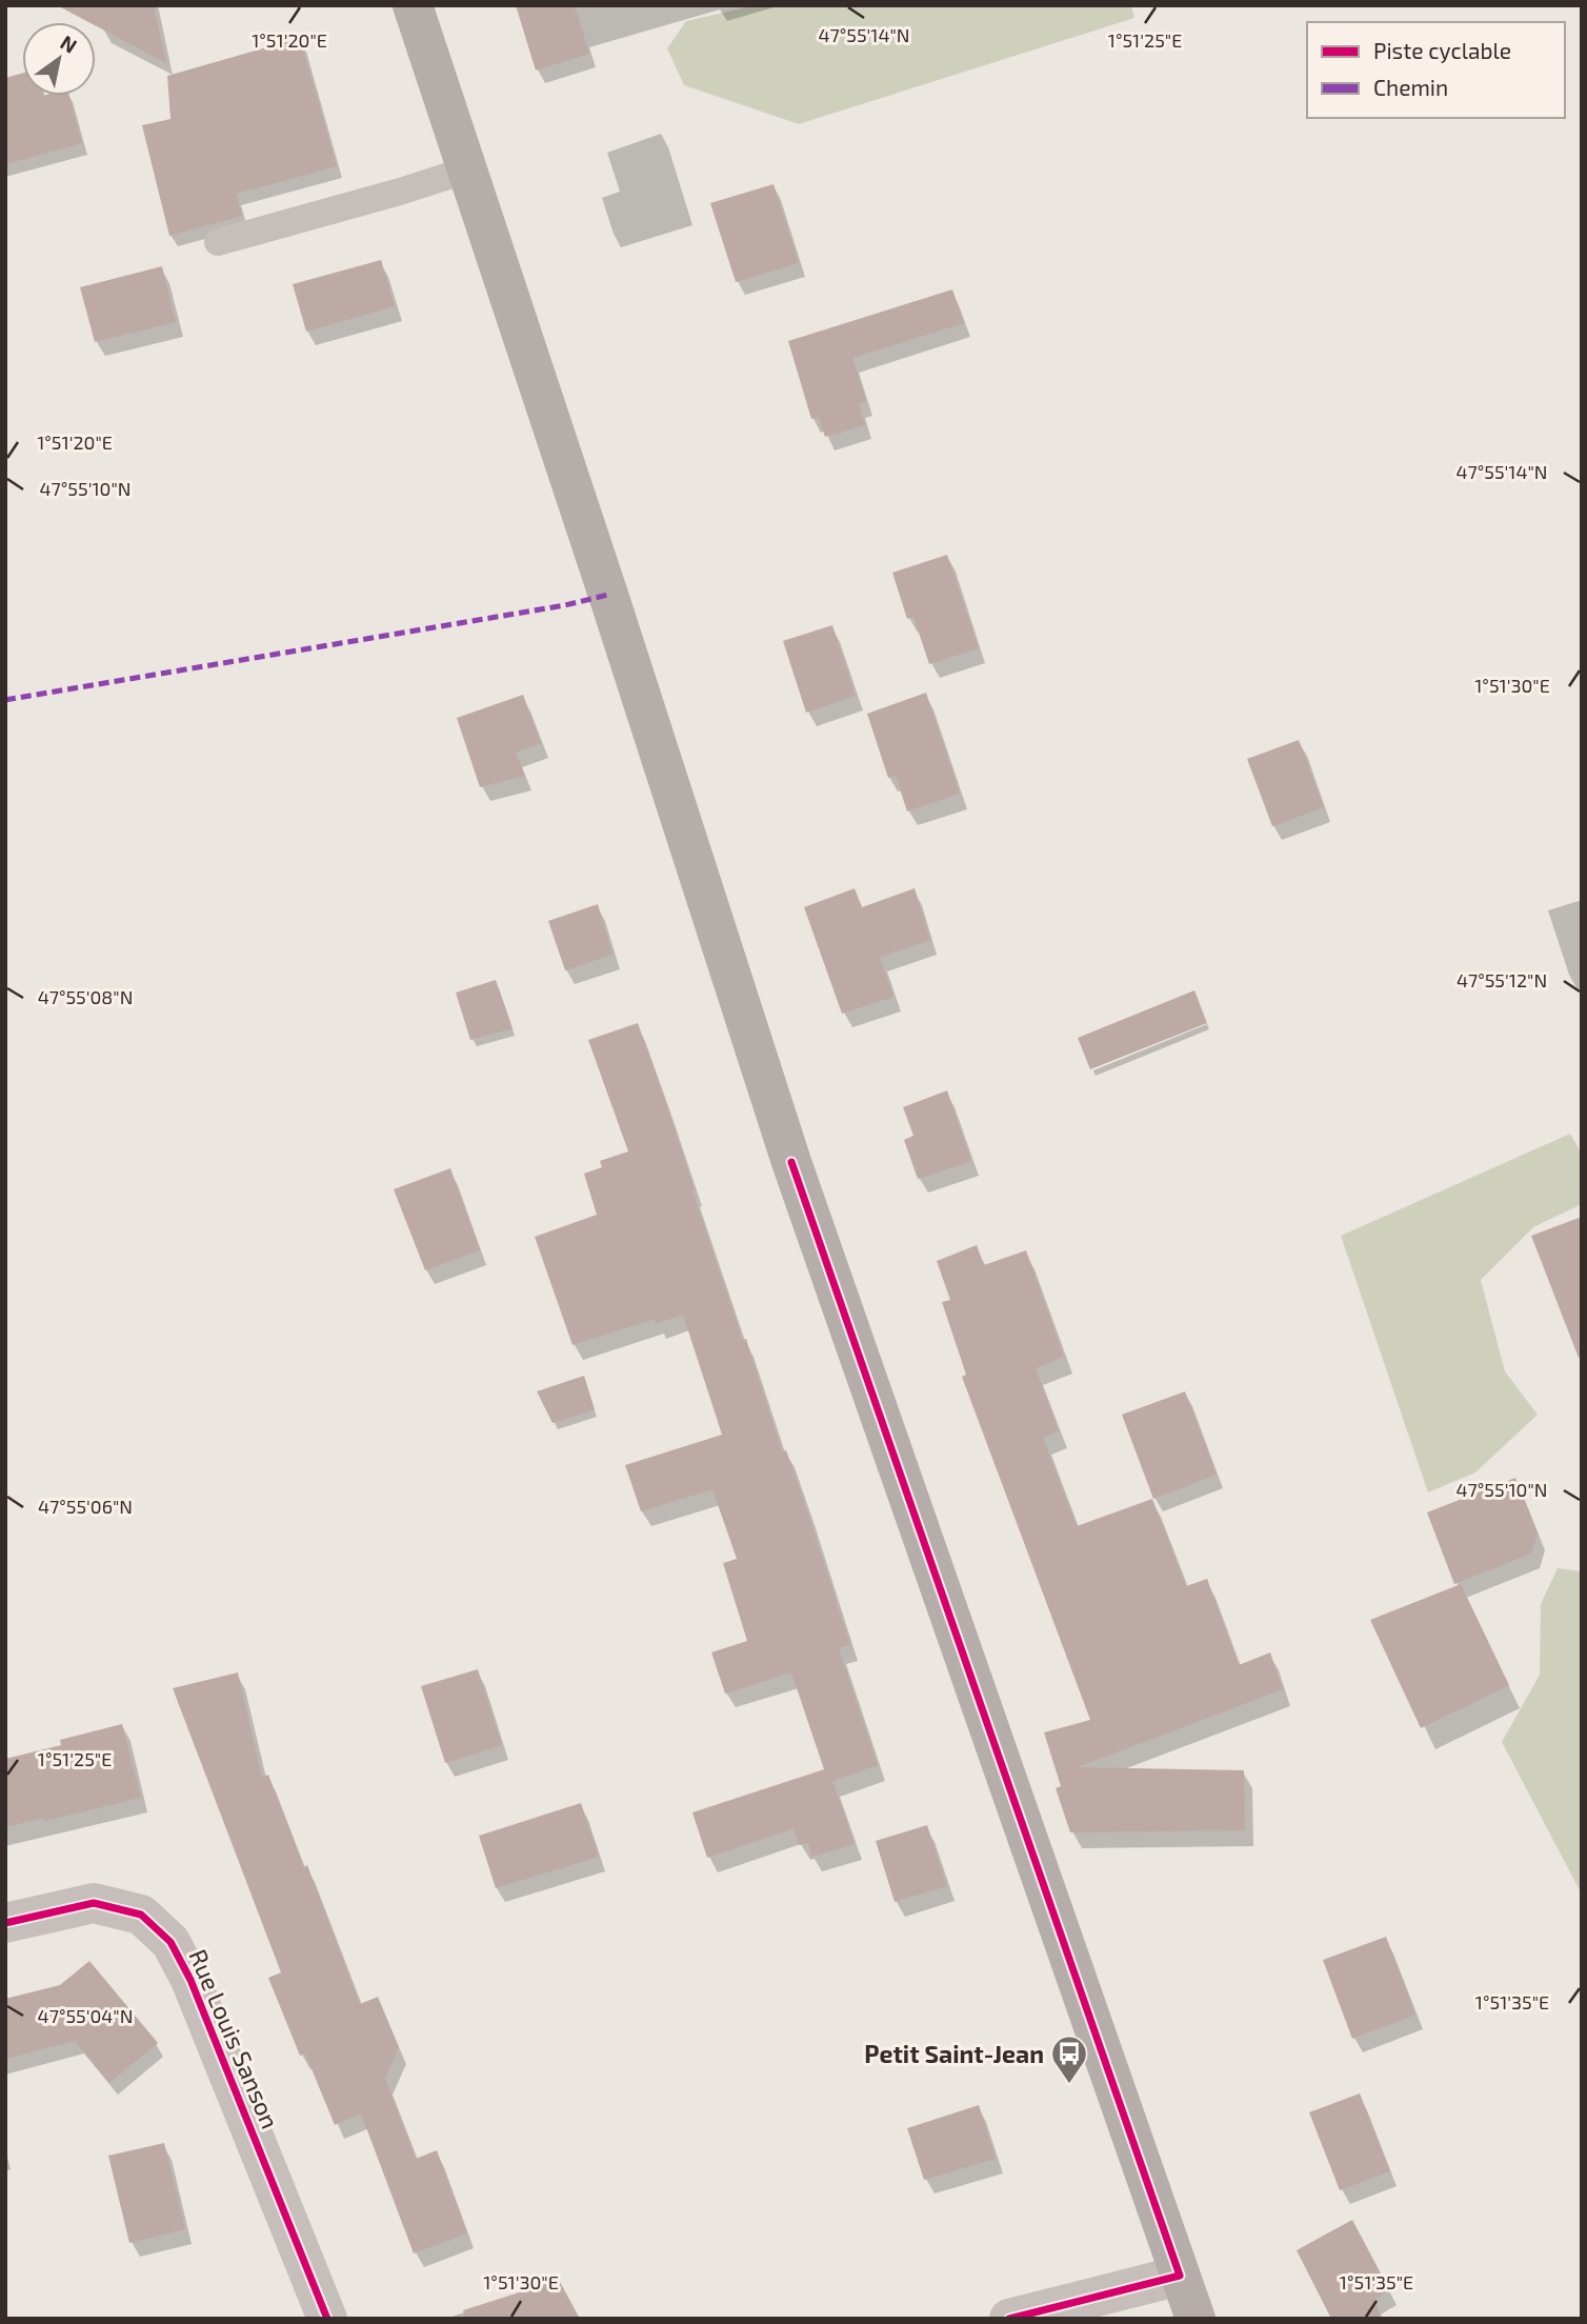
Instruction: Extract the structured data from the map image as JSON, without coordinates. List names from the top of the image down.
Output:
{
  "streets": {
    "street": ["Rue Louis Sanson"]
  },
  "places": {
    "bus stop": ["Petit Saint-Jean"]
  },
  "legend": ["Piste cyclable", "Chemin"],
  "north": "top right",
  "coordinates": [
    "47°55'14\"N",
    "1°51'25\"E",
    "1°51'20\"E",
    "47°55'10\"N",
    "1°51'30\"E",
    "47°55'12\"N",
    "47°55'08\"N",
    "47°55'06\"N",
    "1°51'35\"E",
    "47°55'04\"N"
  ]
}
